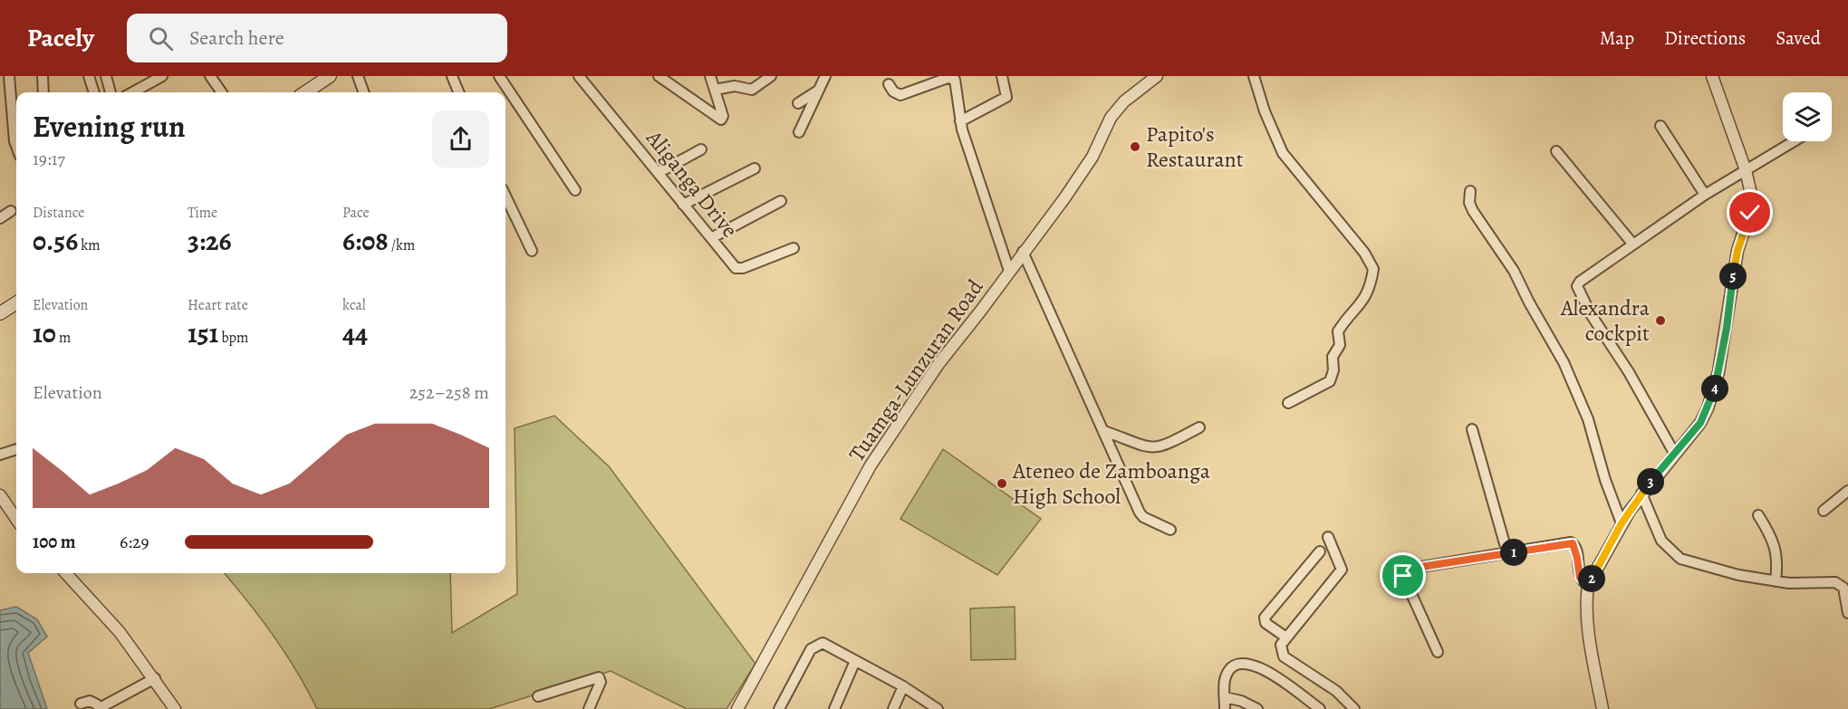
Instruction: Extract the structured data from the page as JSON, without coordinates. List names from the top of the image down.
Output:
{
  "streets": {
    "street": ["Aliganga Drive", "Tuamga-Lunzuran Road"]
  },
  "places": ["Papito's Restaurant", "Alexandra cockpit", "Ateneo de Zamboanga High School"],
  "page": {
    "header": "Pacely",
    "search": "Search here",
    "nav": ["Map", "Directions", "Saved"],
    "heading": ["Evening run", "19:17"],
    "stats": [
      ["Distance", "0.56 km"],
      ["Time", "3:26"],
      ["Pace", "6:08 /km"],
      ["Elevation", "10 m"],
      ["Heart rate", "151 bpm"],
      ["kcal", "44"]
    ],
    "pins": [
      "5",
      "4",
      "3",
      "1",
      "2"
    ],
    "chart": ["Elevation", "252–258 m"],
    "list": [
      {
        "name": "100 m",
        "note": "6:29"
      }
    ]
  }
}
